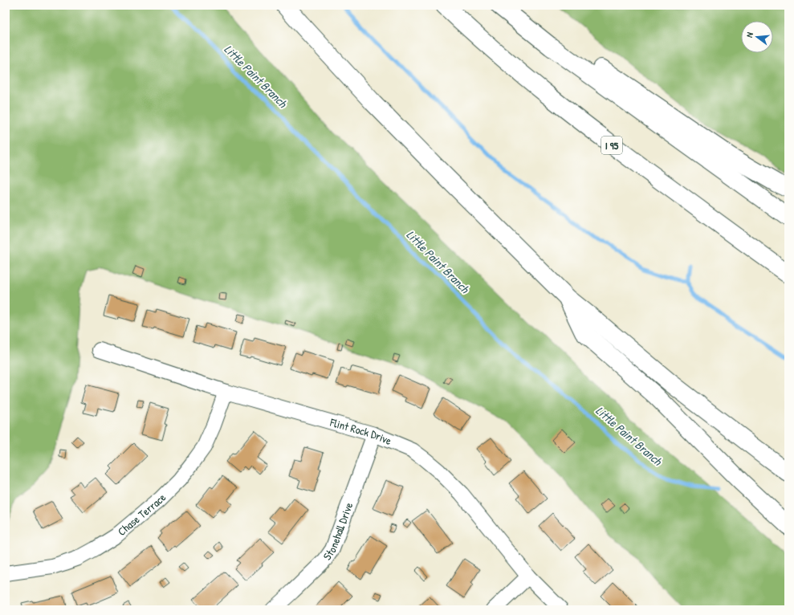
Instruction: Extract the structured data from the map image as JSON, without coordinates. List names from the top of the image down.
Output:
{
  "streets": {
    "highway": ["I 95"],
    "street": ["Flint Rock Drive", "Chase Terrace", "Stonehall Drive"]
  },
  "crossings": [
    ["Flint Rock Drive", "Chase Terrace"],
    ["Flint Rock Drive", "Stonehall Drive"]
  ],
  "water": ["Little Paint Branch"],
  "north": "left"
}
